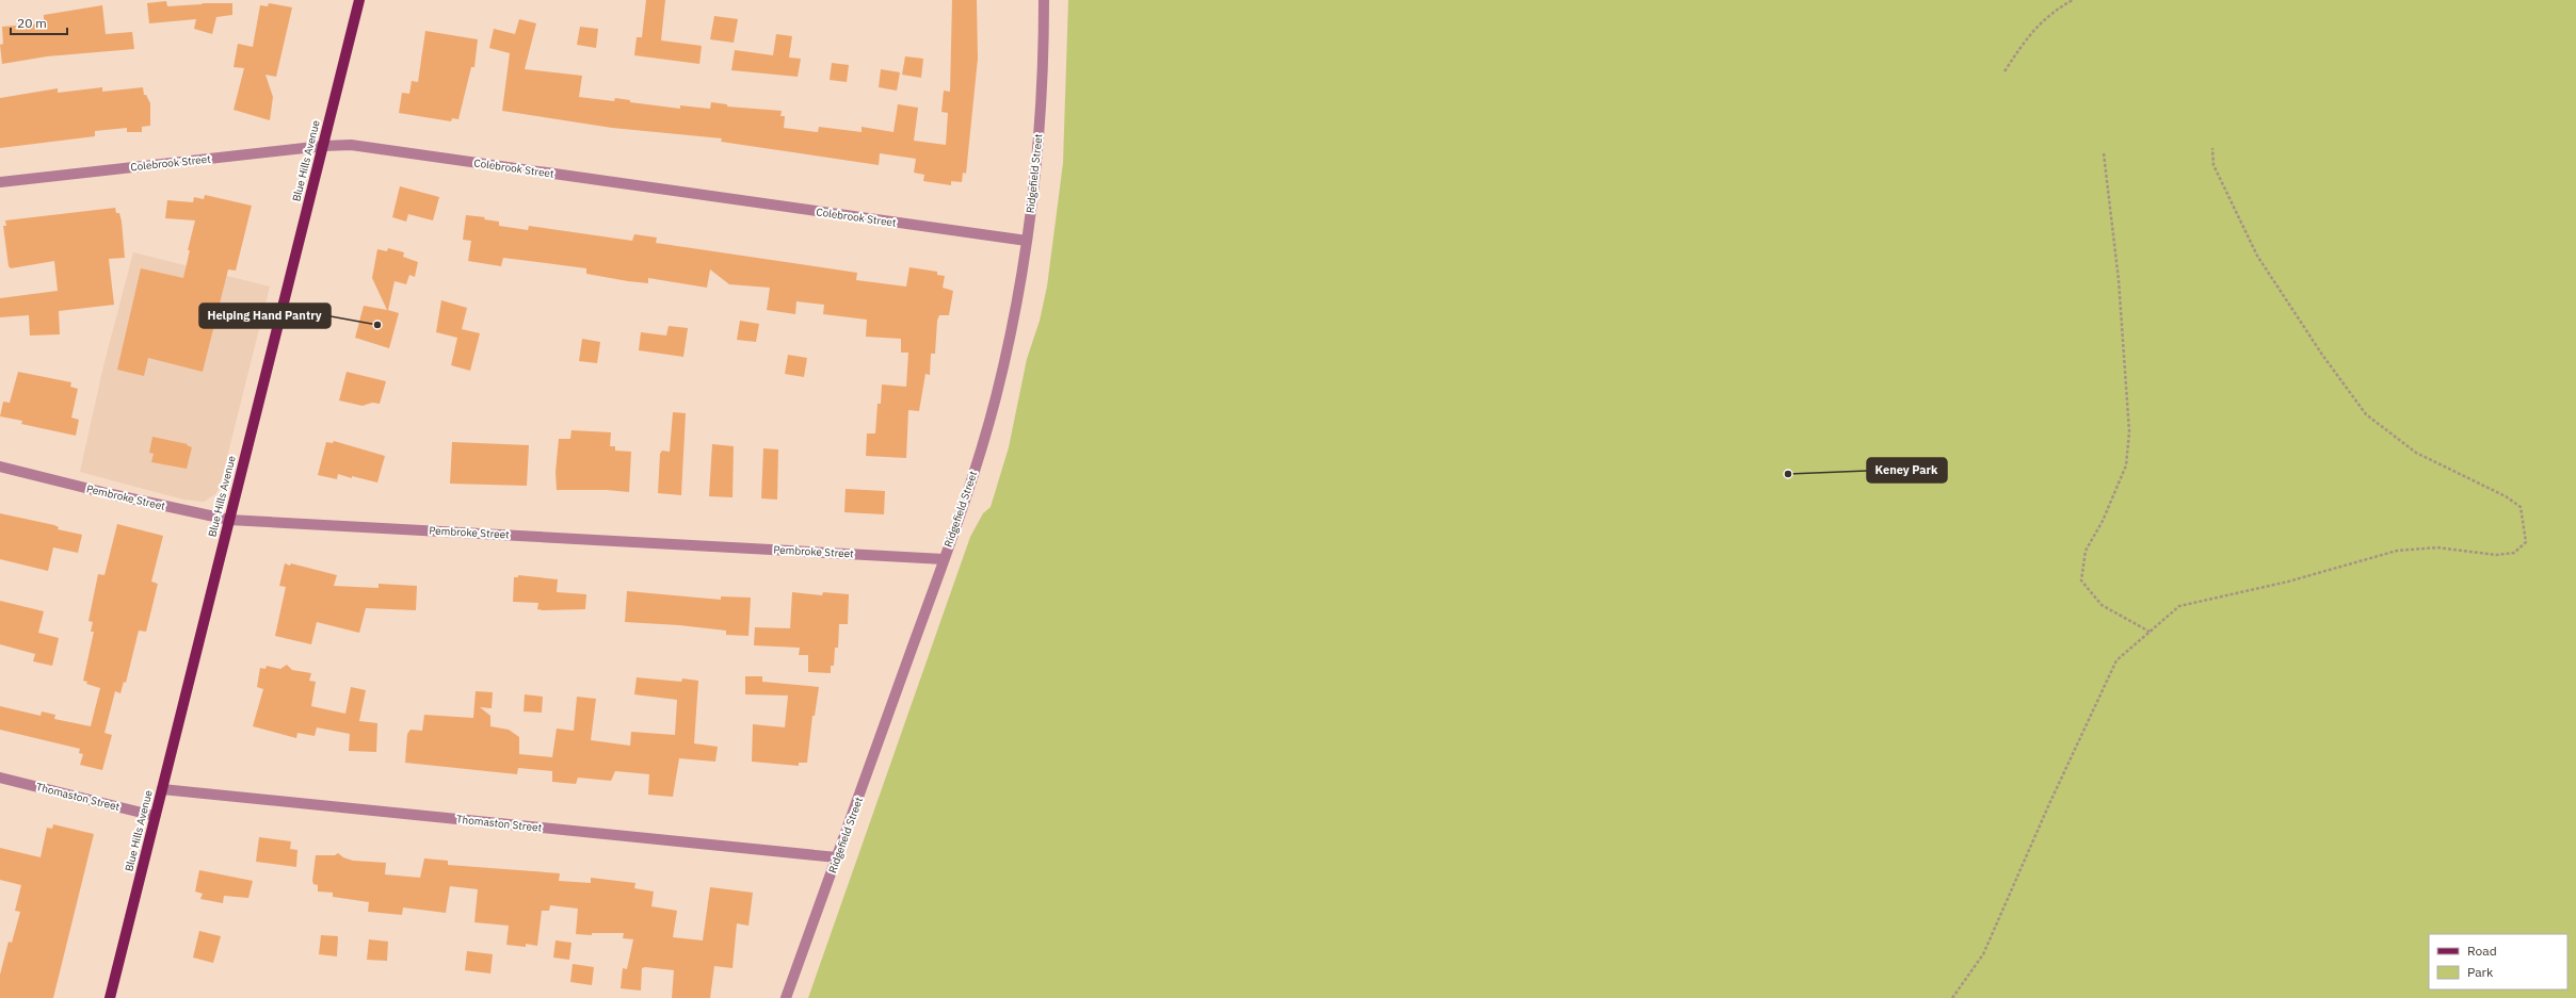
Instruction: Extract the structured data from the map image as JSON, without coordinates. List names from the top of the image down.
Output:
{
  "streets": {
    "main road": ["Blue Hills Avenue"],
    "street": [
      "Colebrook Street",
      "Ridgefield Street",
      "Pembroke Street",
      "Thomaston Street"
    ]
  },
  "crossings": [
    ["Blue Hills Avenue", "Colebrook Street"],
    ["Blue Hills Avenue", "Pembroke Street"],
    ["Blue Hills Avenue", "Thomaston Street"],
    ["Colebrook Street", "Ridgefield Street"],
    ["Ridgefield Street", "Pembroke Street"],
    ["Ridgefield Street", "Thomaston Street"]
  ],
  "places": ["Helping Hand Pantry", "Keney Park"],
  "legend": ["Road", "Park"],
  "scale_bar": "20 m"
}
